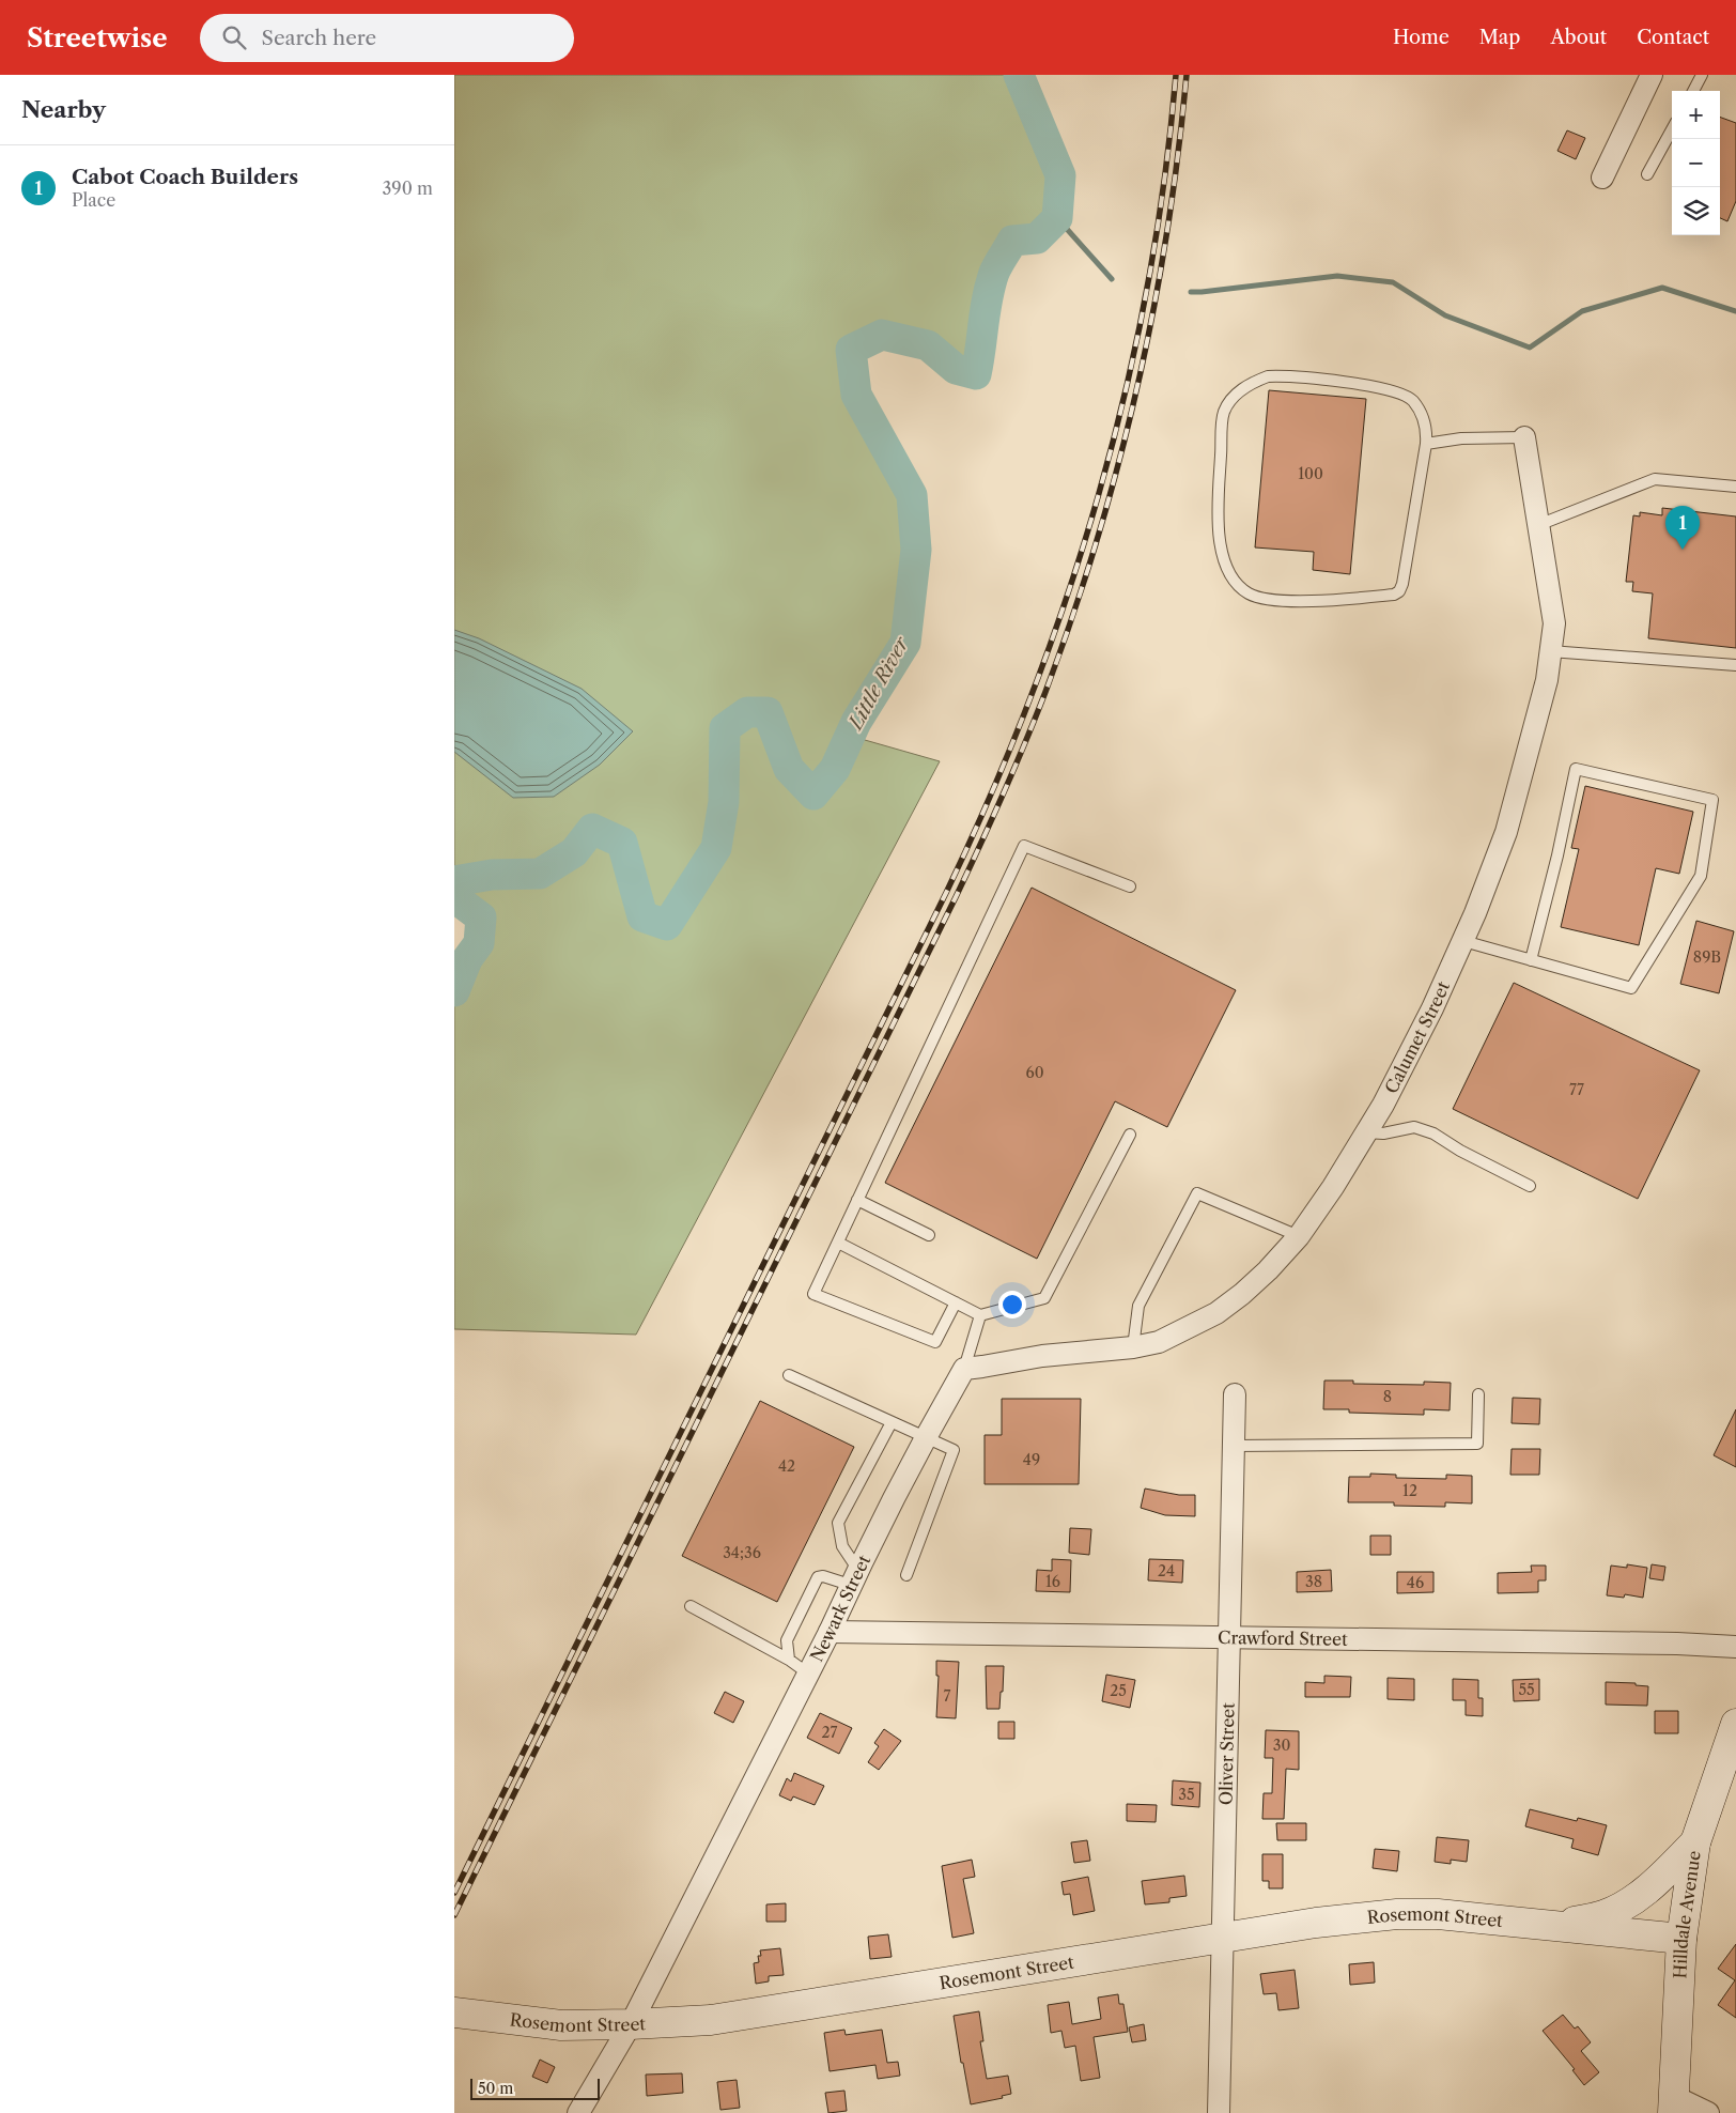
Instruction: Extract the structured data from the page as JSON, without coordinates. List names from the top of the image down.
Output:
{
  "streets": {
    "main road": ["Hilldale Avenue", "Rosemont Street"],
    "street": [
      "Calumet Street",
      "Newark Street",
      "Crawford Street",
      "Oliver Street"
    ]
  },
  "crossings": [
    ["Newark Street", "Crawford Street"],
    ["Newark Street", "Rosemont Street"],
    ["Crawford Street", "Oliver Street"],
    ["Oliver Street", "Rosemont Street"],
    ["Hilldale Avenue", "Rosemont Street"]
  ],
  "water": ["Little River"],
  "house_numbers": [
    "100",
    "89B",
    "60",
    "77",
    "8",
    "49",
    "42",
    "12",
    "34;36",
    "24",
    "16",
    "38",
    "46",
    "55",
    "25",
    "7",
    "27",
    "30",
    "35"
  ],
  "scale_bar": "50 m",
  "page": {
    "header": "Streetwise",
    "search": "Search here",
    "nav": [
      "Home",
      "Map",
      "About",
      "Contact"
    ],
    "heading": "Nearby",
    "map_buttons": ["+", "−"],
    "list": [
      {
        "mark": "1",
        "name": "Cabot Coach Builders",
        "note": "Place",
        "value": "390 m"
      }
    ],
    "pins": "1",
    "scale": "50 m"
  }
}
